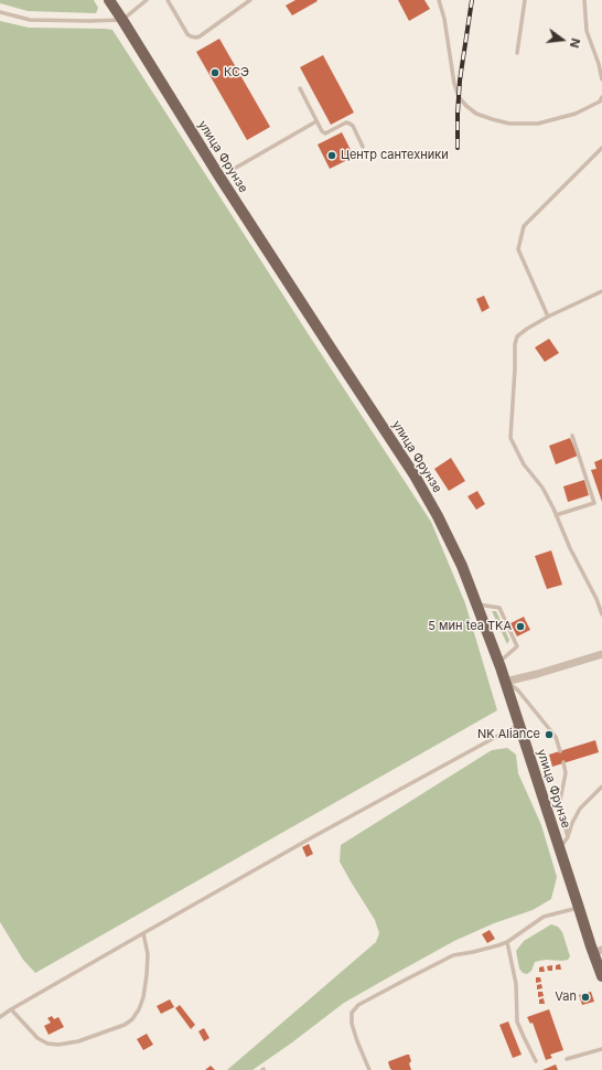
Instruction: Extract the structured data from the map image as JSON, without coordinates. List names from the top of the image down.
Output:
{
  "streets": {
    "main road": ["улица Фрунзе"]
  },
  "places": [
    "КСЭ",
    "Центр сантехники",
    "5 мин tea TKA",
    "NK Aliance",
    "Van"
  ],
  "north": "right"
}
